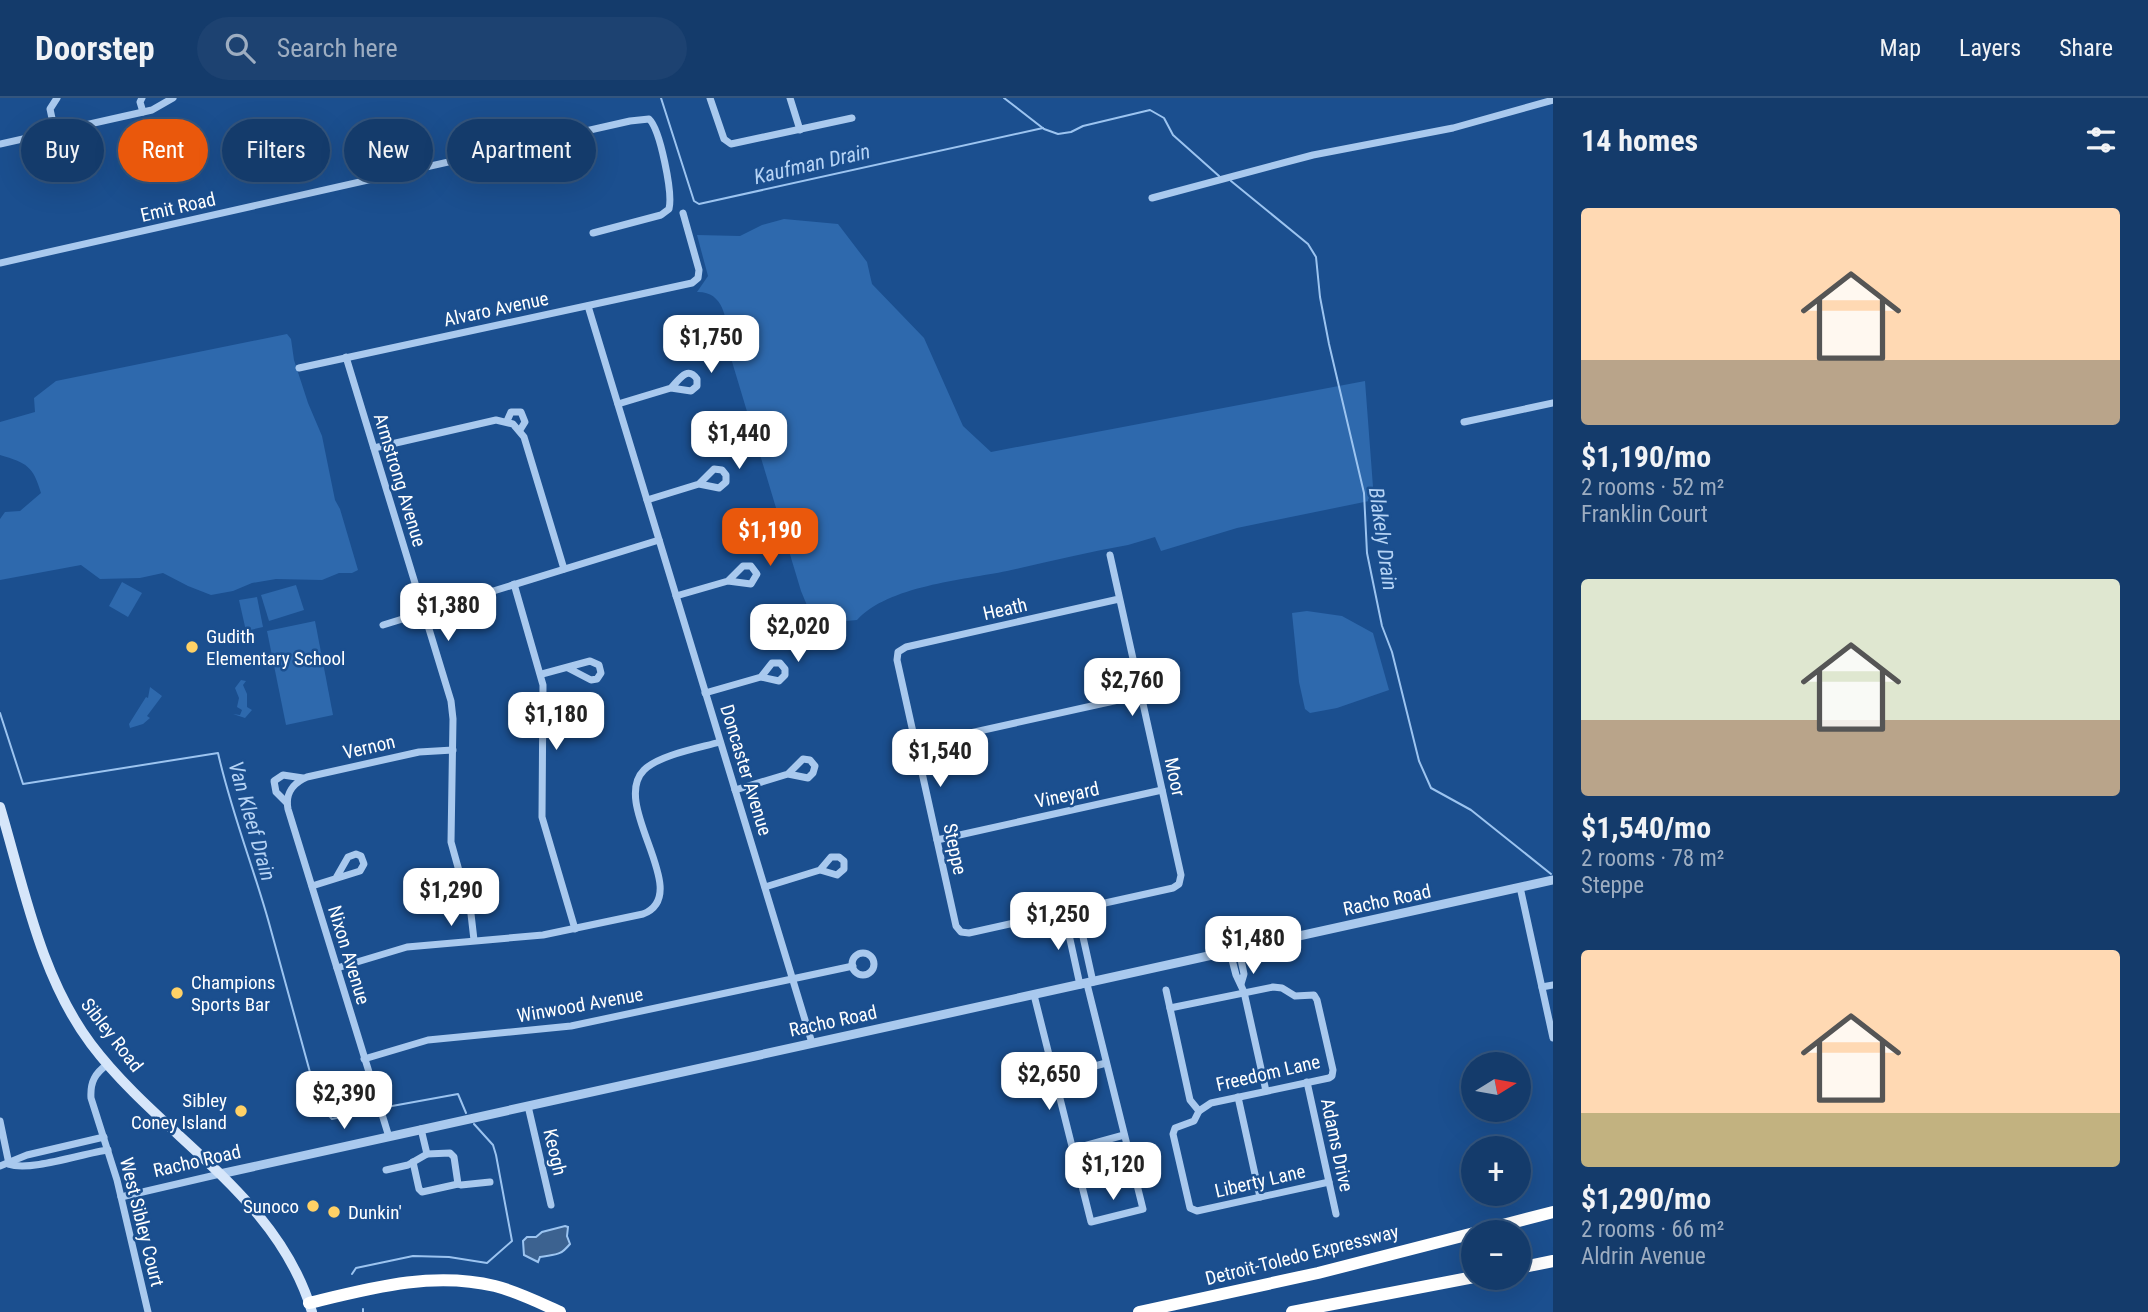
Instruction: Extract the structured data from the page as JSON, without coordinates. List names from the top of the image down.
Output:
{
  "streets": {
    "highway": ["Detroit-Toledo Expressway"],
    "main road": ["Sibley Road"],
    "street": [
      "Emit Road",
      "Alvaro Avenue",
      "Armstrong Avenue",
      "Heath",
      "Vernon",
      "Doncaster Avenue",
      "Moor",
      "Vineyard",
      "Steppe",
      "Racho Road",
      "Nixon Avenue",
      "Winwood Avenue",
      "Freedom Lane",
      "Adams Drive",
      "Keogh",
      "Liberty Lane",
      "West Sibley Court"
    ]
  },
  "crossings": [
    ["Alvaro Avenue", "Armstrong Avenue"],
    ["Alvaro Avenue", "Doncaster Avenue"],
    ["Armstrong Avenue", "Vernon"],
    ["Heath", "Moor"],
    ["Heath", "Steppe"],
    ["Vernon", "Nixon Avenue"],
    ["Doncaster Avenue", "Racho Road"],
    ["Doncaster Avenue", "Winwood Avenue"],
    ["Moor", "Vineyard"],
    ["Vineyard", "Steppe"],
    ["Racho Road", "Nixon Avenue"],
    ["Racho Road", "Sibley Road"],
    ["Racho Road", "Keogh"],
    ["Racho Road", "West Sibley Court"],
    ["Nixon Avenue", "Winwood Avenue"],
    ["Sibley Road", "West Sibley Court"],
    ["Freedom Lane", "Adams Drive"],
    ["Freedom Lane", "Liberty Lane"],
    ["Adams Drive", "Liberty Lane"]
  ],
  "water": ["Kaufman Drain", "Blakely Drain", "Van Kleef Drain"],
  "places": [
    "Gudith Elementary School",
    "Champions Sports Bar",
    "Sibley Coney Island",
    "Sunoco",
    "Dunkin'"
  ],
  "north": "right",
  "page": {
    "header": "Doorstep",
    "search": "Search here",
    "nav": ["Map", "Layers", "Share"],
    "heading": "14 homes",
    "chip": [
      "Buy",
      "Rent",
      "Filters",
      "New",
      "Apartment"
    ],
    "list": [
      {
        "name": "$1,190/mo",
        "note": "2 rooms · 52 m² · Franklin Court"
      },
      {
        "name": "$1,540/mo",
        "note": "2 rooms · 78 m² · Steppe"
      },
      {
        "name": "$1,290/mo",
        "note": "2 rooms · 66 m² · Aldrin Avenue"
      }
    ],
    "price": [
      "$1,750",
      "$1,440",
      "$1,190",
      "$1,380",
      "$2,020",
      "$2,760",
      "$1,180",
      "$1,540",
      "$1,290",
      "$1,250",
      "$1,480",
      "$2,650",
      "$2,390",
      "$1,120"
    ],
    "map_buttons": ["+", "−"]
  }
}
